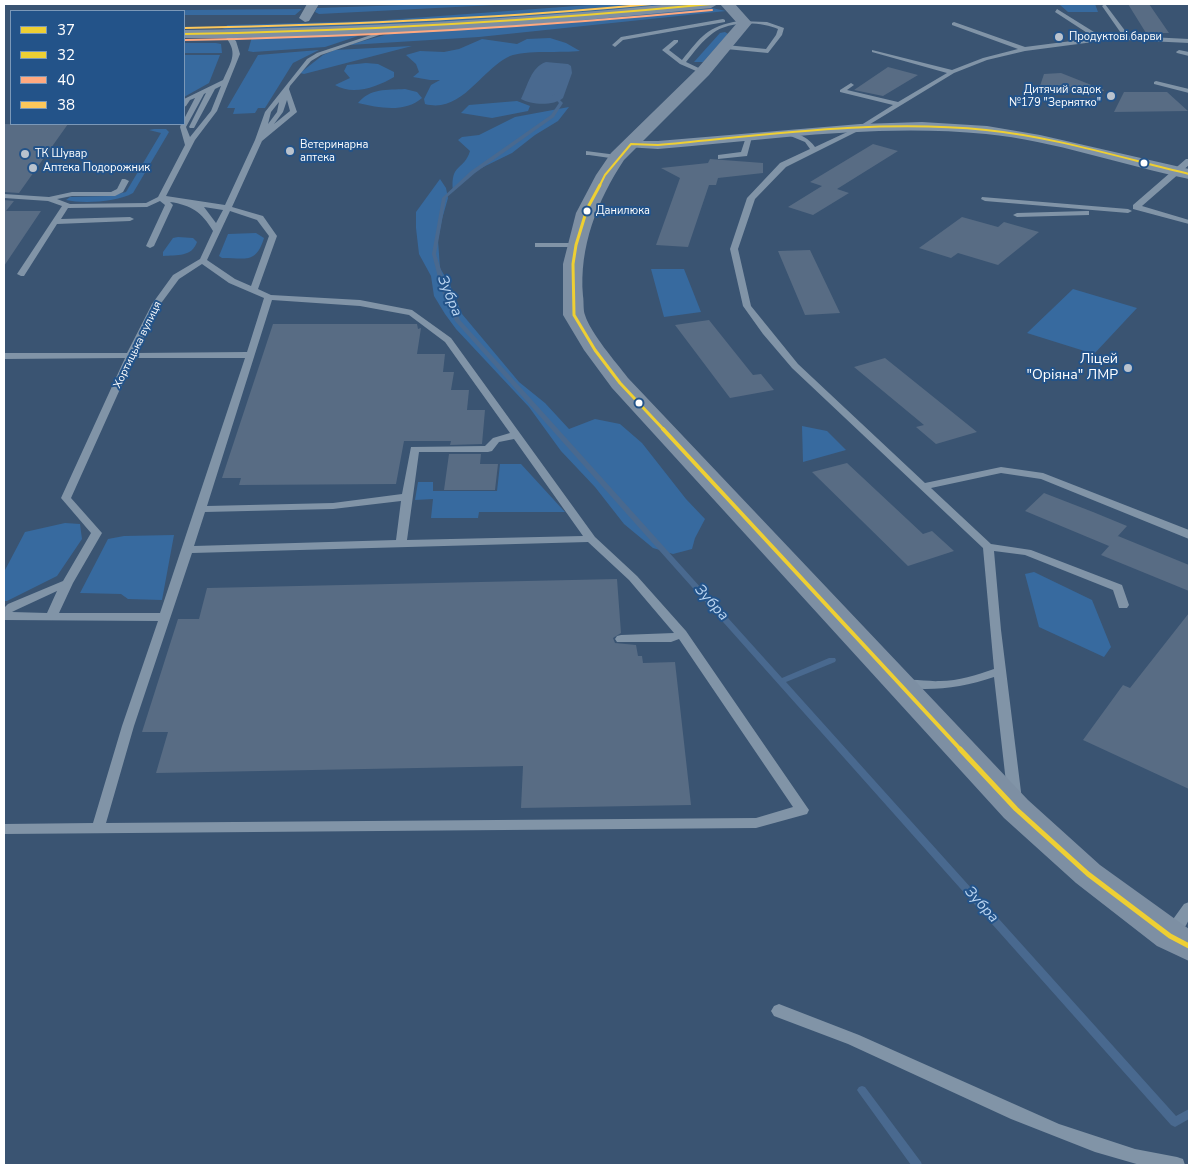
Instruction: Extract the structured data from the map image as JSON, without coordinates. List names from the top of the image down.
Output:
{
  "streets": {
    "lane": ["Хортицька вулиця"]
  },
  "water": ["Зубра"],
  "places": [
    "Продуктові барви",
    "Дитячий садок №179 \"Зернятко\"",
    "Ветеринарна аптека",
    "ТК Шувар",
    "Аптека Подорожник",
    "Данилюка",
    "Ліцей \"Оріяна\" ЛМР"
  ],
  "lines": [
    "transit line 32",
    "transit line 38",
    "transit line 40",
    "transit line 37"
  ],
  "legend": [
    "37",
    "32",
    "40",
    "38"
  ]
}
